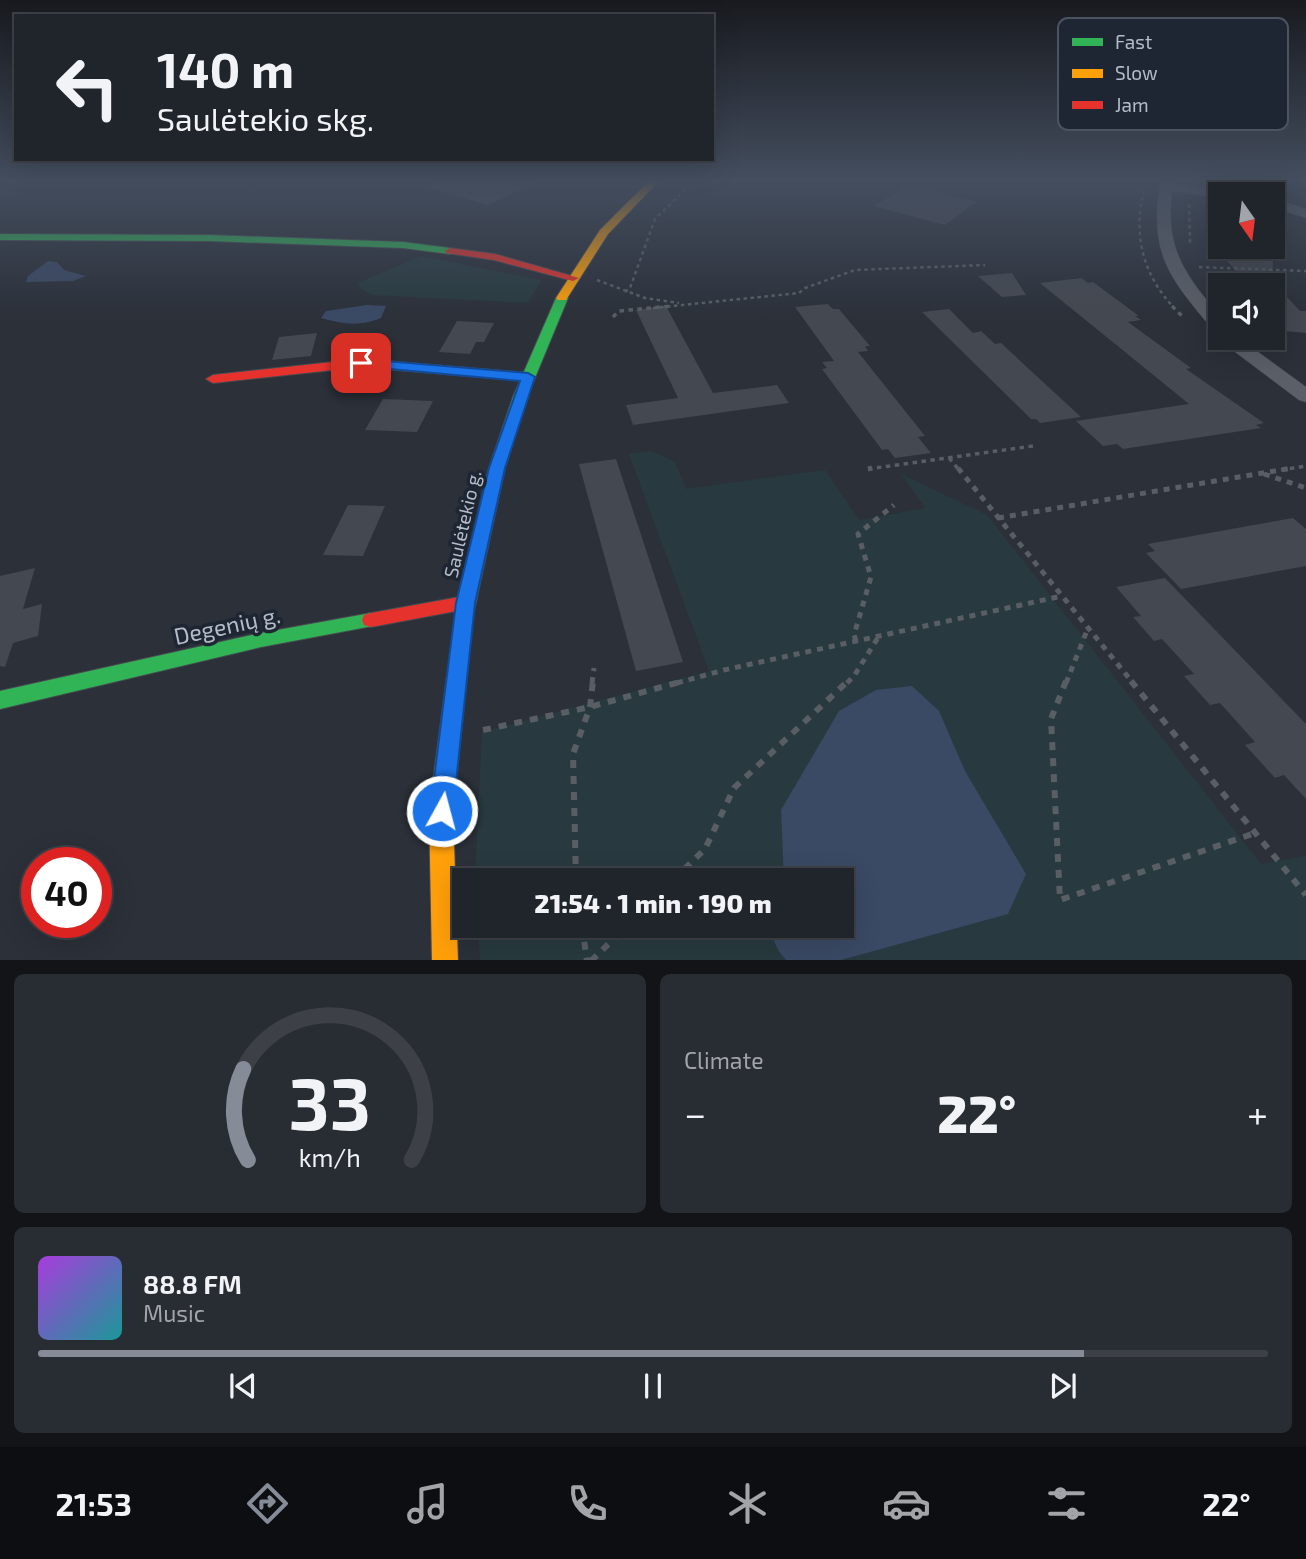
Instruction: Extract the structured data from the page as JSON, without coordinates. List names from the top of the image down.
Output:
{
  "streets": {
    "street": ["Saulėtekio g.", "Degenių g."]
  },
  "crossings": [
    ["Saulėtekio g.", "Degenių g."]
  ],
  "legend": ["Fast", "Slow", "Jam"],
  "north": "bottom",
  "page": {
    "turn": ["140 m", "Saulėtekio skg."],
    "limit": "40",
    "trip": "21:54 · 1 min · 190 m",
    "tile": "Climate",
    "heat": ["−", "22°", "+"],
    "song": ["88.8 FM", "Music"],
    "tabs": ["21:53", "22°"],
    "gauge": ["33", "km/h"]
  }
}
